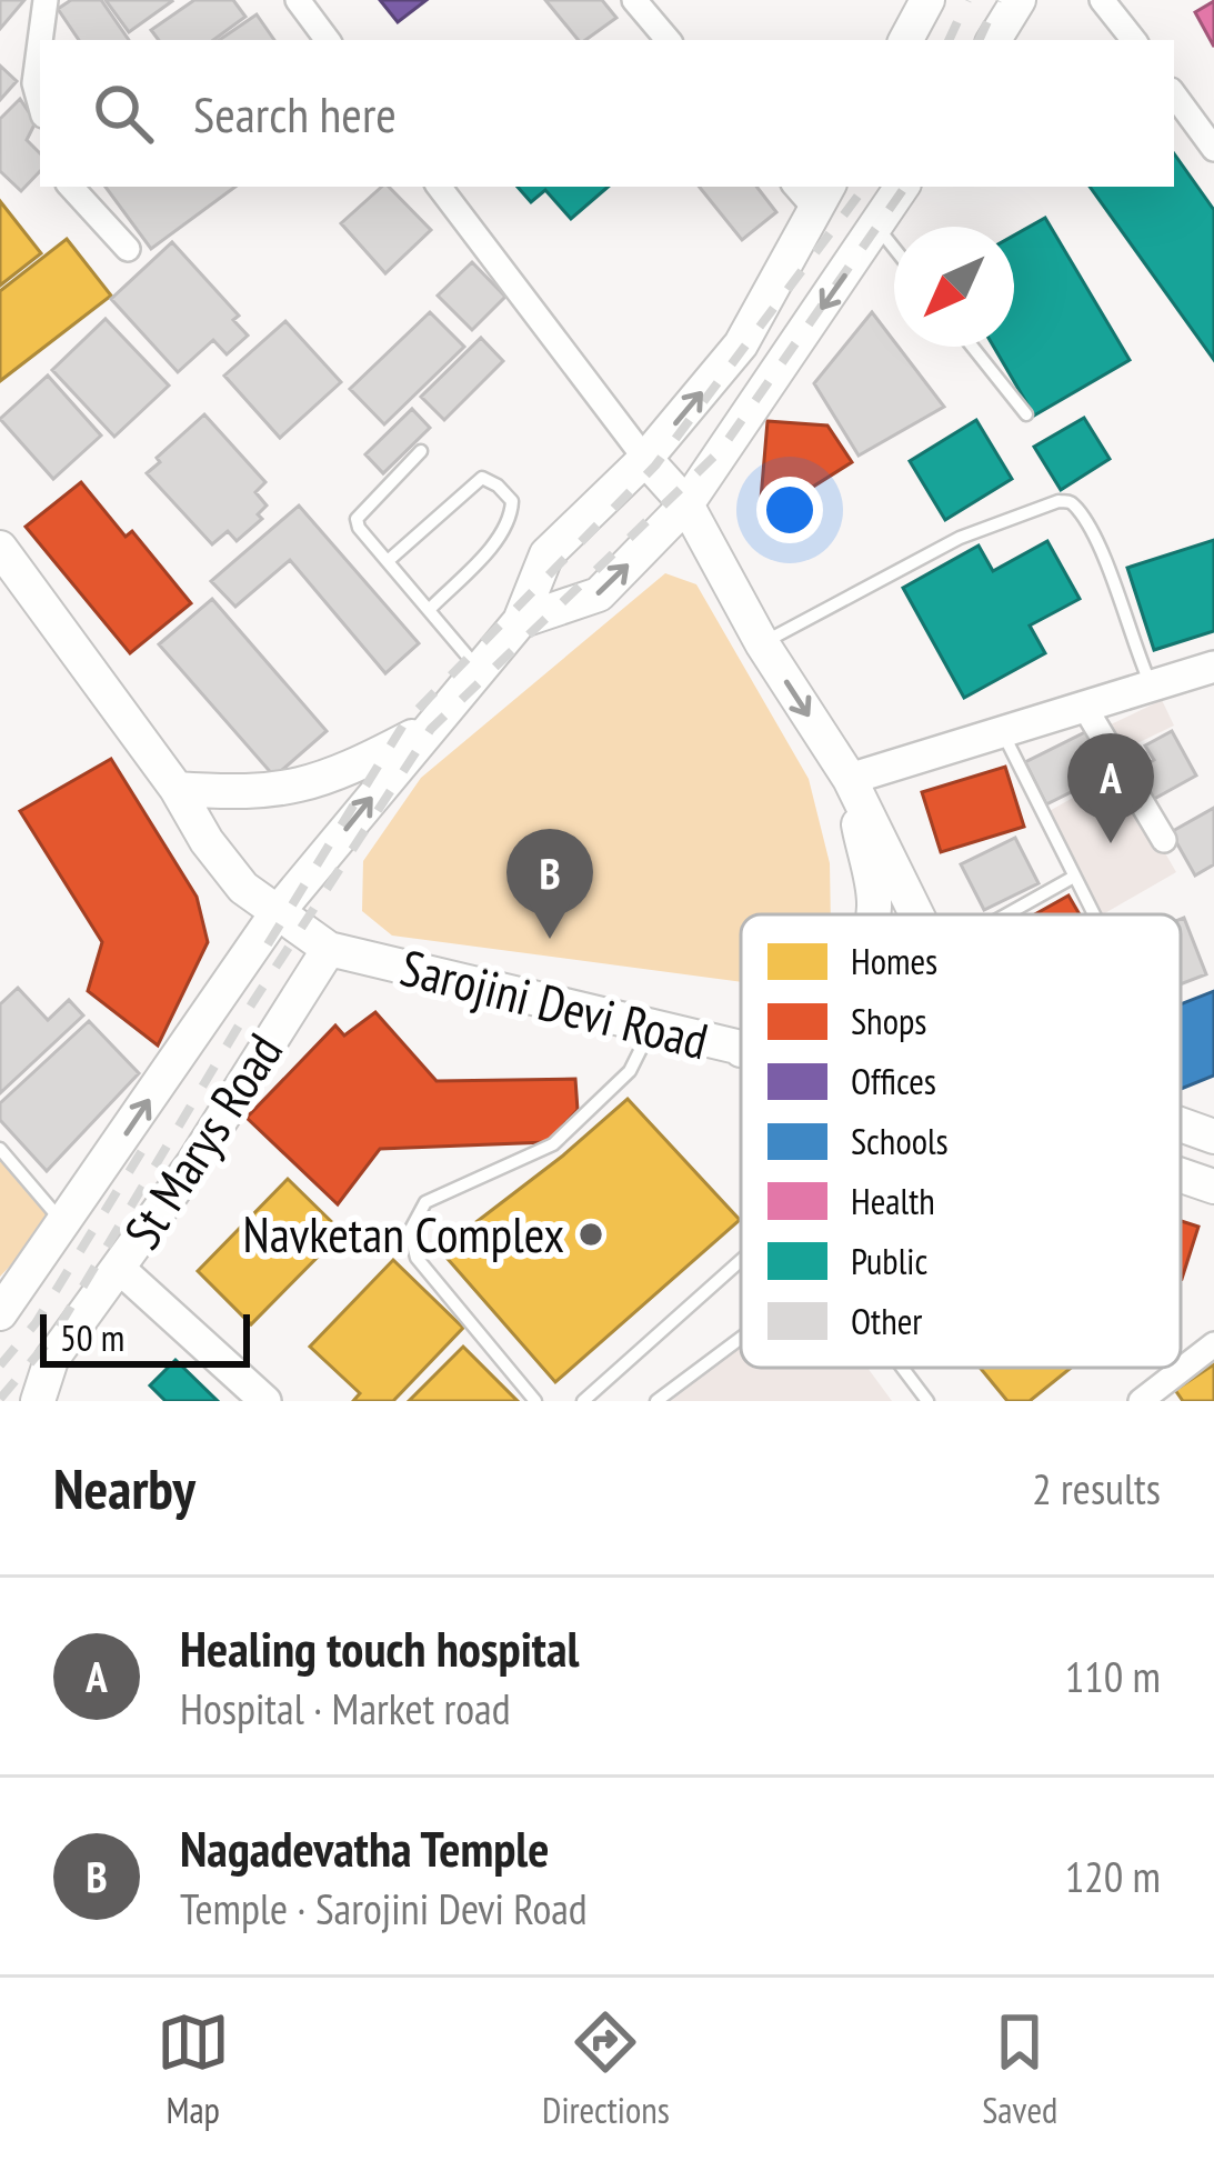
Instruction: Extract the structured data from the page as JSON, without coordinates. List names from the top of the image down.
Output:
{
  "streets": {
    "main road": ["Sarojini Devi Road", "St Marys Road"]
  },
  "crossings": [
    ["Sarojini Devi Road", "St Marys Road"]
  ],
  "places": ["Navketan Complex"],
  "legend": [
    "Homes",
    "Shops",
    "Offices",
    "Schools",
    "Health",
    "Public",
    "Other"
  ],
  "scale_bar": "50 m",
  "north": "bottom left",
  "page": {
    "search": "Search here",
    "pins": ["A", "B"],
    "scale": "50 m",
    "heading": ["Nearby", "2 results"],
    "list": [
      {
        "mark": "A",
        "name": "Healing touch hospital",
        "note": "Hospital · Market road",
        "value": "110 m"
      },
      {
        "mark": "B",
        "name": "Nagadevatha Temple",
        "note": "Temple · Sarojini Devi Road",
        "value": "120 m"
      }
    ],
    "nav": ["Map", "Directions", "Saved"]
  }
}
